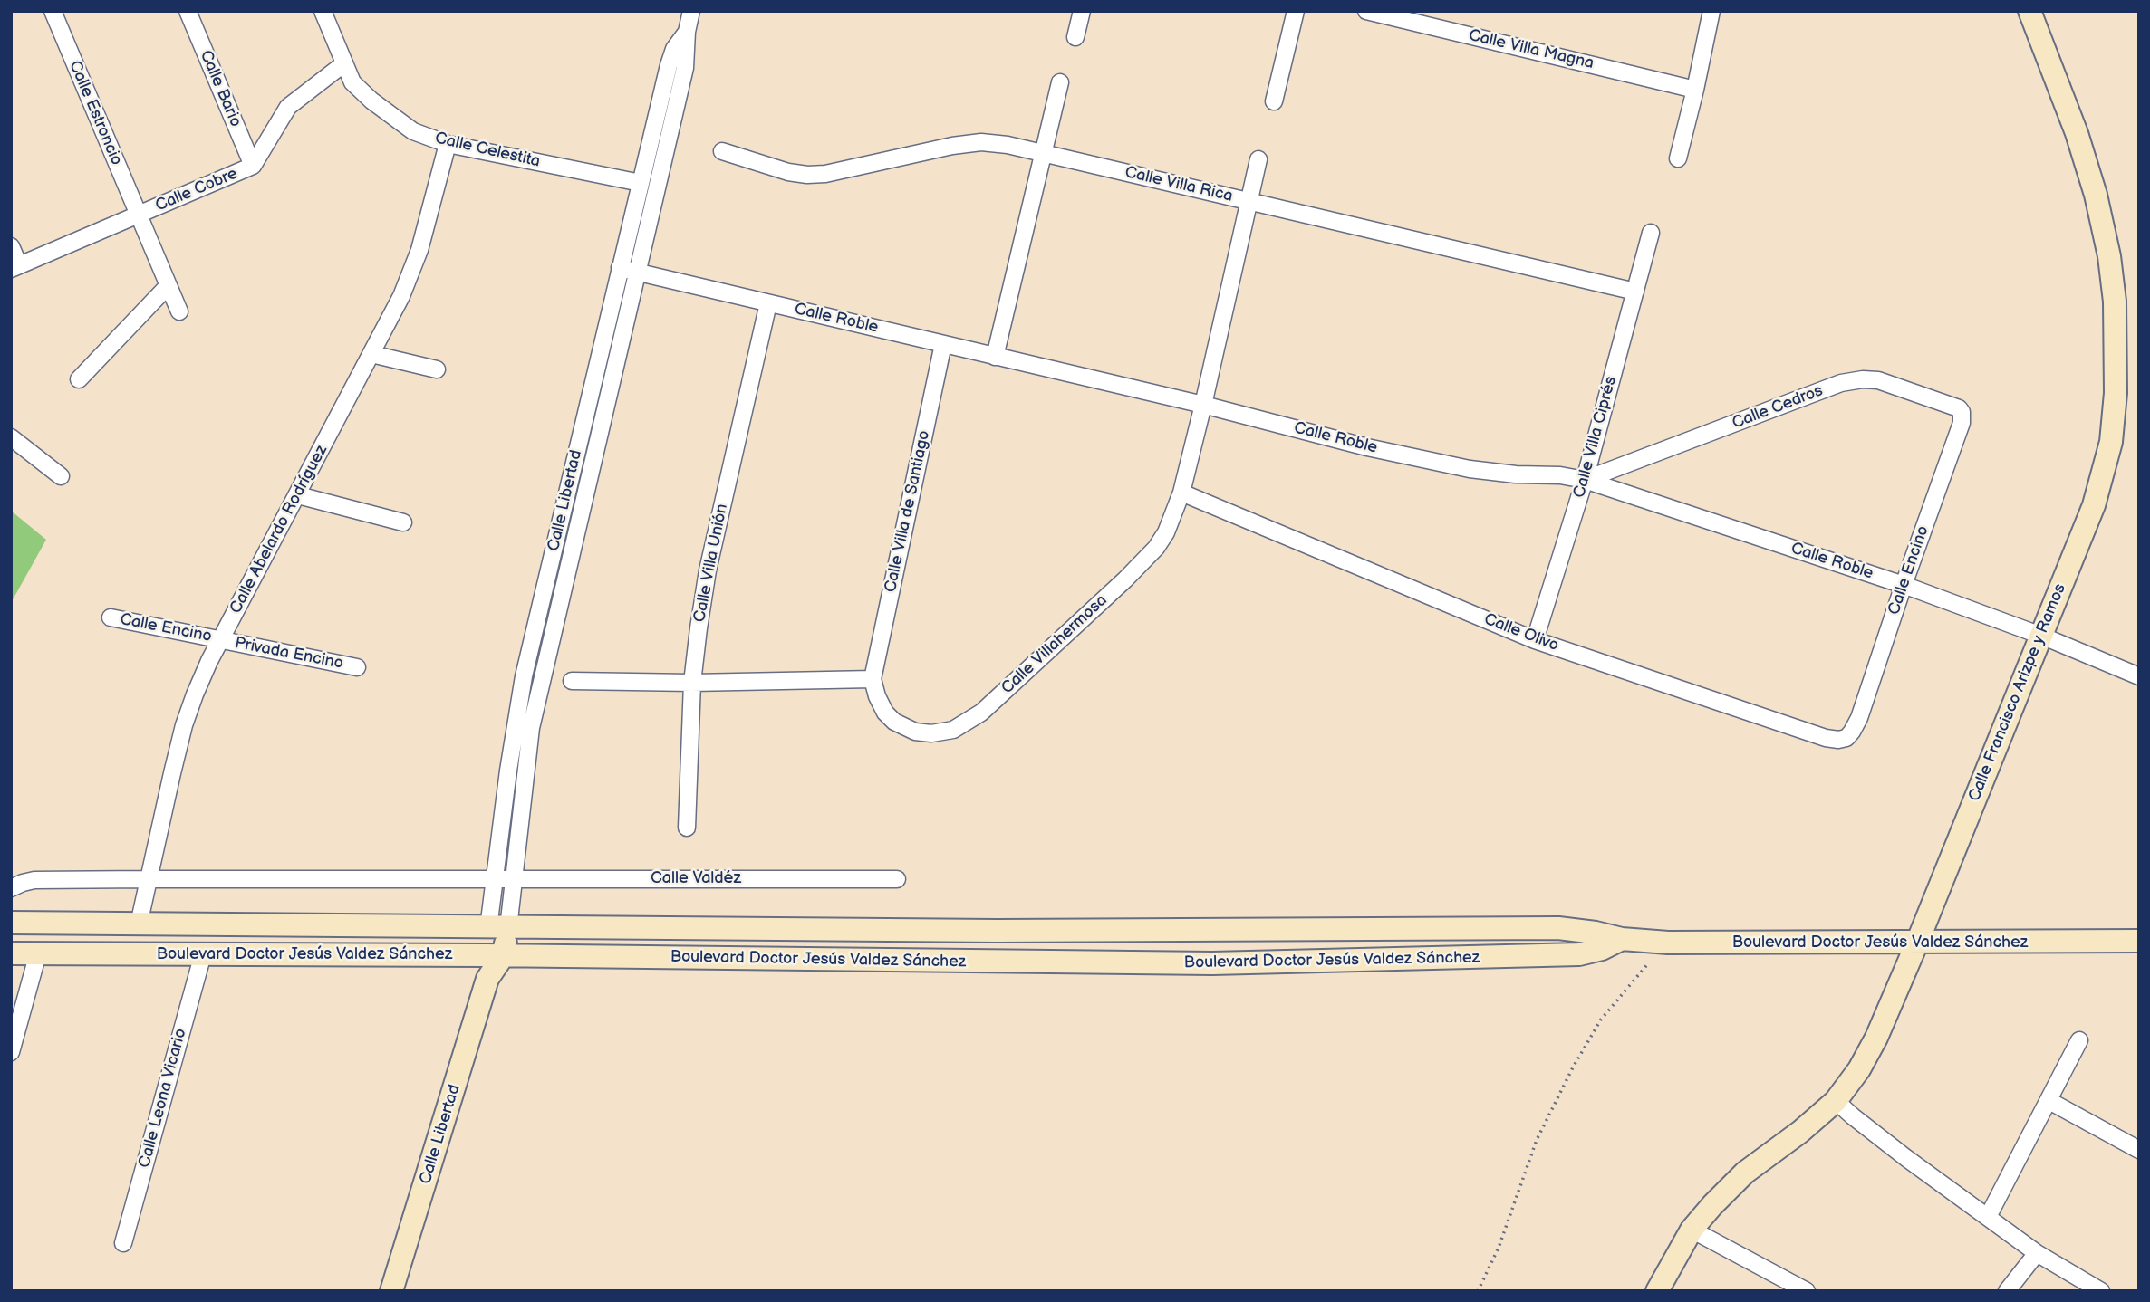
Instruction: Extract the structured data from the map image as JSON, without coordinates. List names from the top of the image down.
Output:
{
  "streets": {
    "main road": ["Calle Libertad", "Calle Francisco Arizpe y Ramos", "Boulevard Doctor Jesús Valdez Sánchez"],
    "street": [
      "Calle Villa Magna",
      "Calle Bario",
      "Calle Estroncio",
      "Calle Celestita",
      "Calle Villa Rica",
      "Calle Cobre",
      "Calle Roble",
      "Calle Cedros",
      "Calle Villa Ciprés",
      "Calle Villa de Santiago",
      "Calle Abelardo Rodríguez",
      "Calle Villa Unión",
      "Calle Encino",
      "Calle Olivo",
      "Calle Villahermosa",
      "Privada Encino",
      "Calle Valdéz",
      "Calle Leona Vicario"
    ]
  },
  "crossings": [
    ["Calle Bario", "Calle Cobre"],
    ["Calle Estroncio", "Calle Cobre"],
    ["Calle Celestita", "Calle Cobre"],
    ["Calle Celestita", "Calle Libertad"],
    ["Calle Celestita", "Calle Abelardo Rodríguez"],
    ["Calle Villa Rica", "Calle Villa Ciprés"],
    ["Calle Villa Rica", "Calle Villahermosa"],
    ["Calle Roble", "Calle Cedros"],
    ["Calle Roble", "Calle Villa Ciprés"],
    ["Calle Roble", "Calle Libertad"],
    ["Calle Roble", "Calle Villa de Santiago"],
    ["Calle Roble", "Calle Villa Unión"],
    ["Calle Roble", "Calle Encino"],
    ["Calle Roble", "Calle Villahermosa"],
    ["Calle Roble", "Calle Francisco Arizpe y Ramos"],
    ["Calle Cedros", "Calle Villa Ciprés"],
    ["Calle Cedros", "Calle Encino"],
    ["Calle Villa Ciprés", "Calle Olivo"],
    ["Calle Libertad", "Calle Valdéz"],
    ["Calle Libertad", "Boulevard Doctor Jesús Valdez Sánchez"],
    ["Calle Villa de Santiago", "Calle Villahermosa"],
    ["Calle Abelardo Rodríguez", "Calle Encino"],
    ["Calle Abelardo Rodríguez", "Privada Encino"],
    ["Calle Abelardo Rodríguez", "Calle Valdéz"],
    ["Calle Abelardo Rodríguez", "Boulevard Doctor Jesús Valdez Sánchez"],
    ["Calle Encino", "Calle Olivo"],
    ["Calle Encino", "Privada Encino"],
    ["Calle Olivo", "Calle Villahermosa"],
    ["Calle Francisco Arizpe y Ramos", "Boulevard Doctor Jesús Valdez Sánchez"],
    ["Boulevard Doctor Jesús Valdez Sánchez", "Calle Leona Vicario"]
  ]
}
